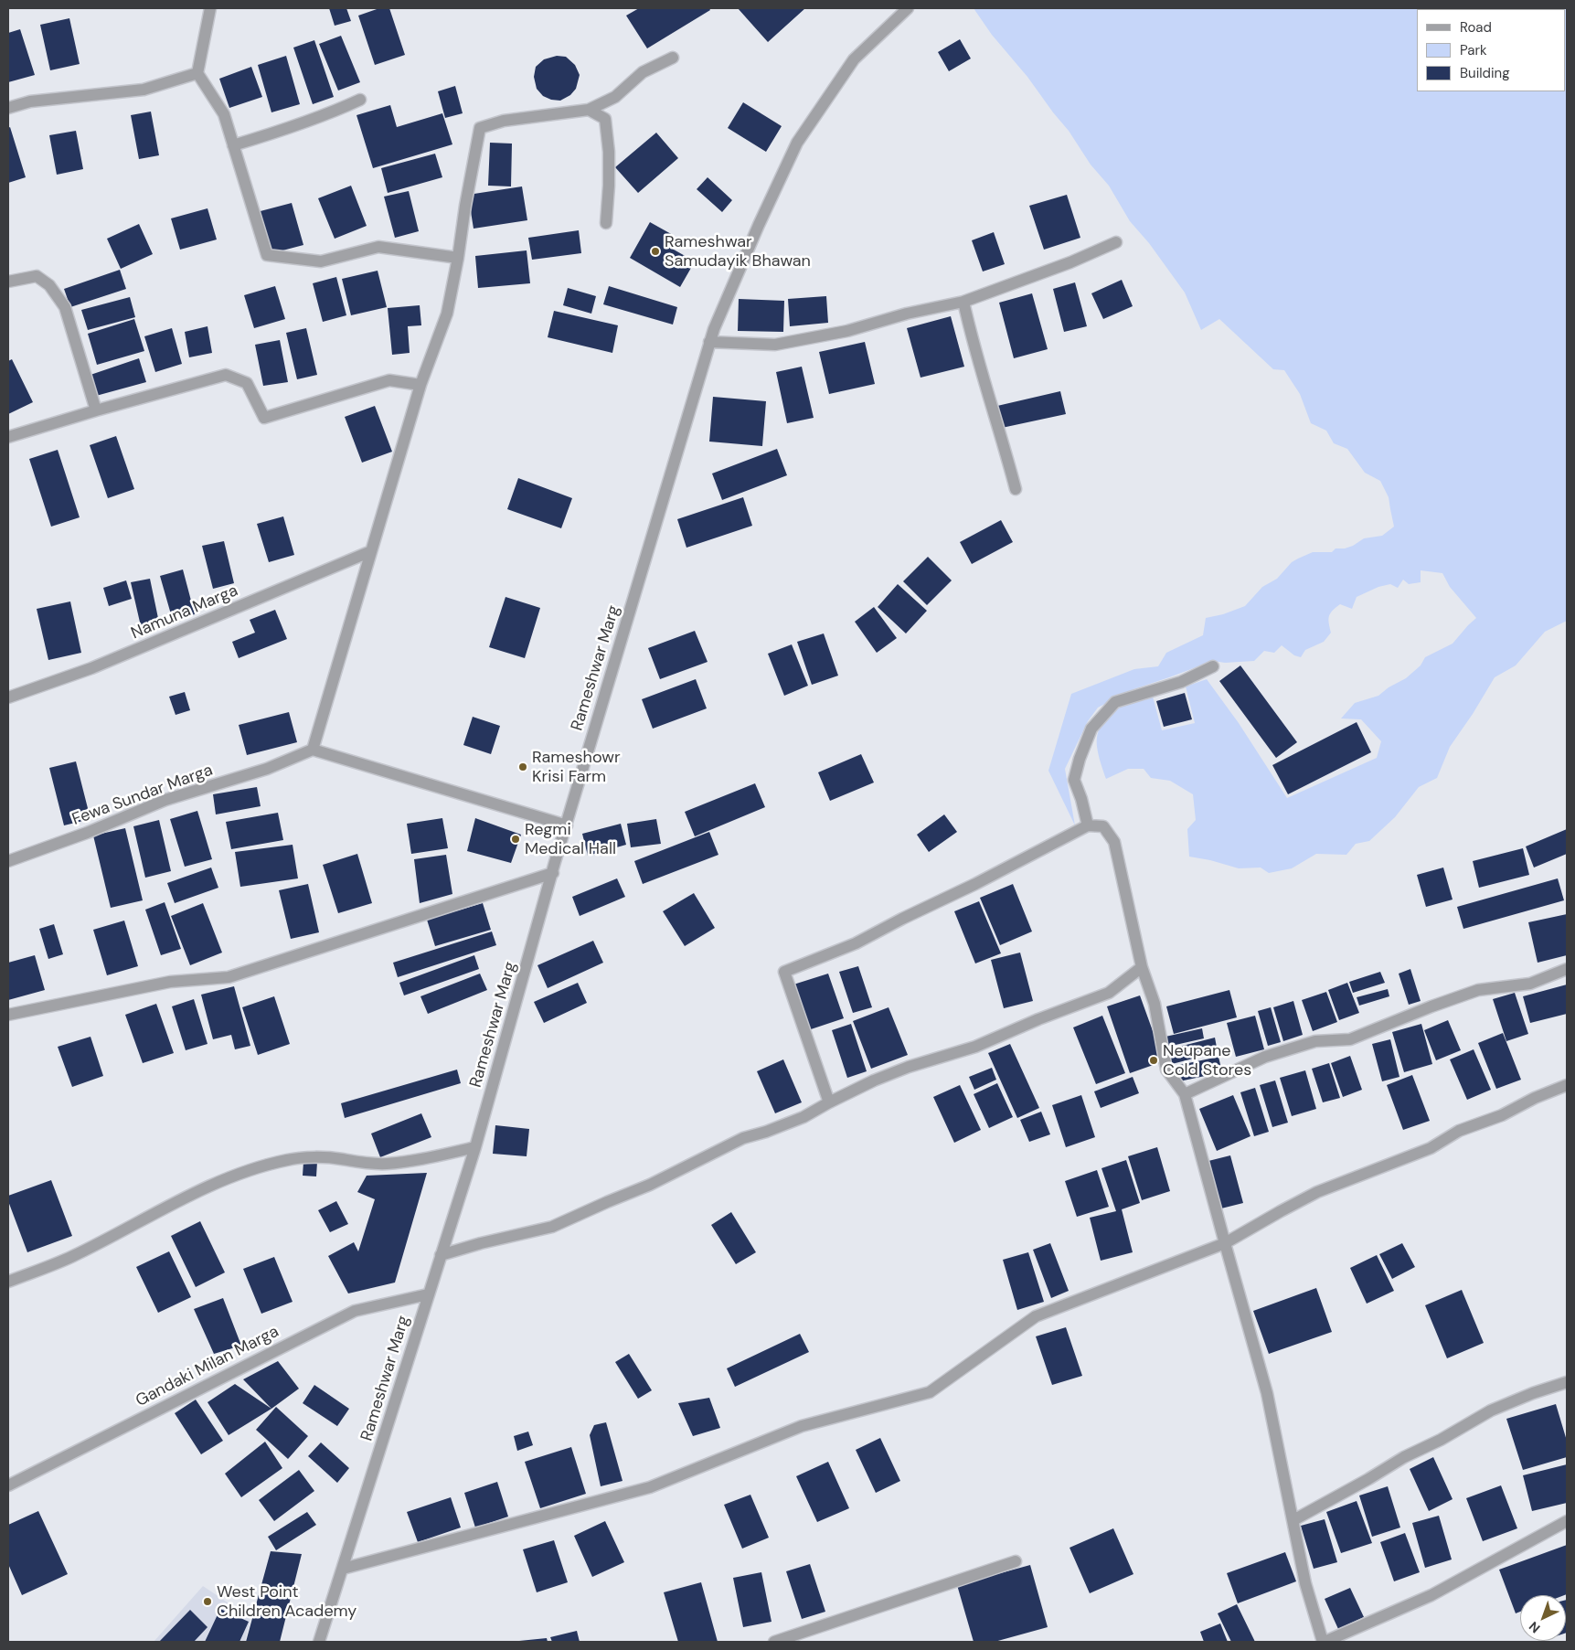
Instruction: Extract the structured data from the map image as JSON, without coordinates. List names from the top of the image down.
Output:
{
  "streets": {
    "street": [
      "Namuna Marga",
      "Rameshwar Marg",
      "Fewa Sundar Marga",
      "Gandaki Milan Marga"
    ]
  },
  "crossings": [
    ["Rameshwar Marg", "Gandaki Milan Marga"]
  ],
  "places": [
    "Rameshwar Samudayik Bhawan",
    "Rameshowr Krisi Farm",
    "Regmi Medical Hall",
    "Neupane Cold Stores",
    "West Point Children Academy"
  ],
  "legend": ["Road", "Park", "Building"],
  "north": "bottom left"
}
